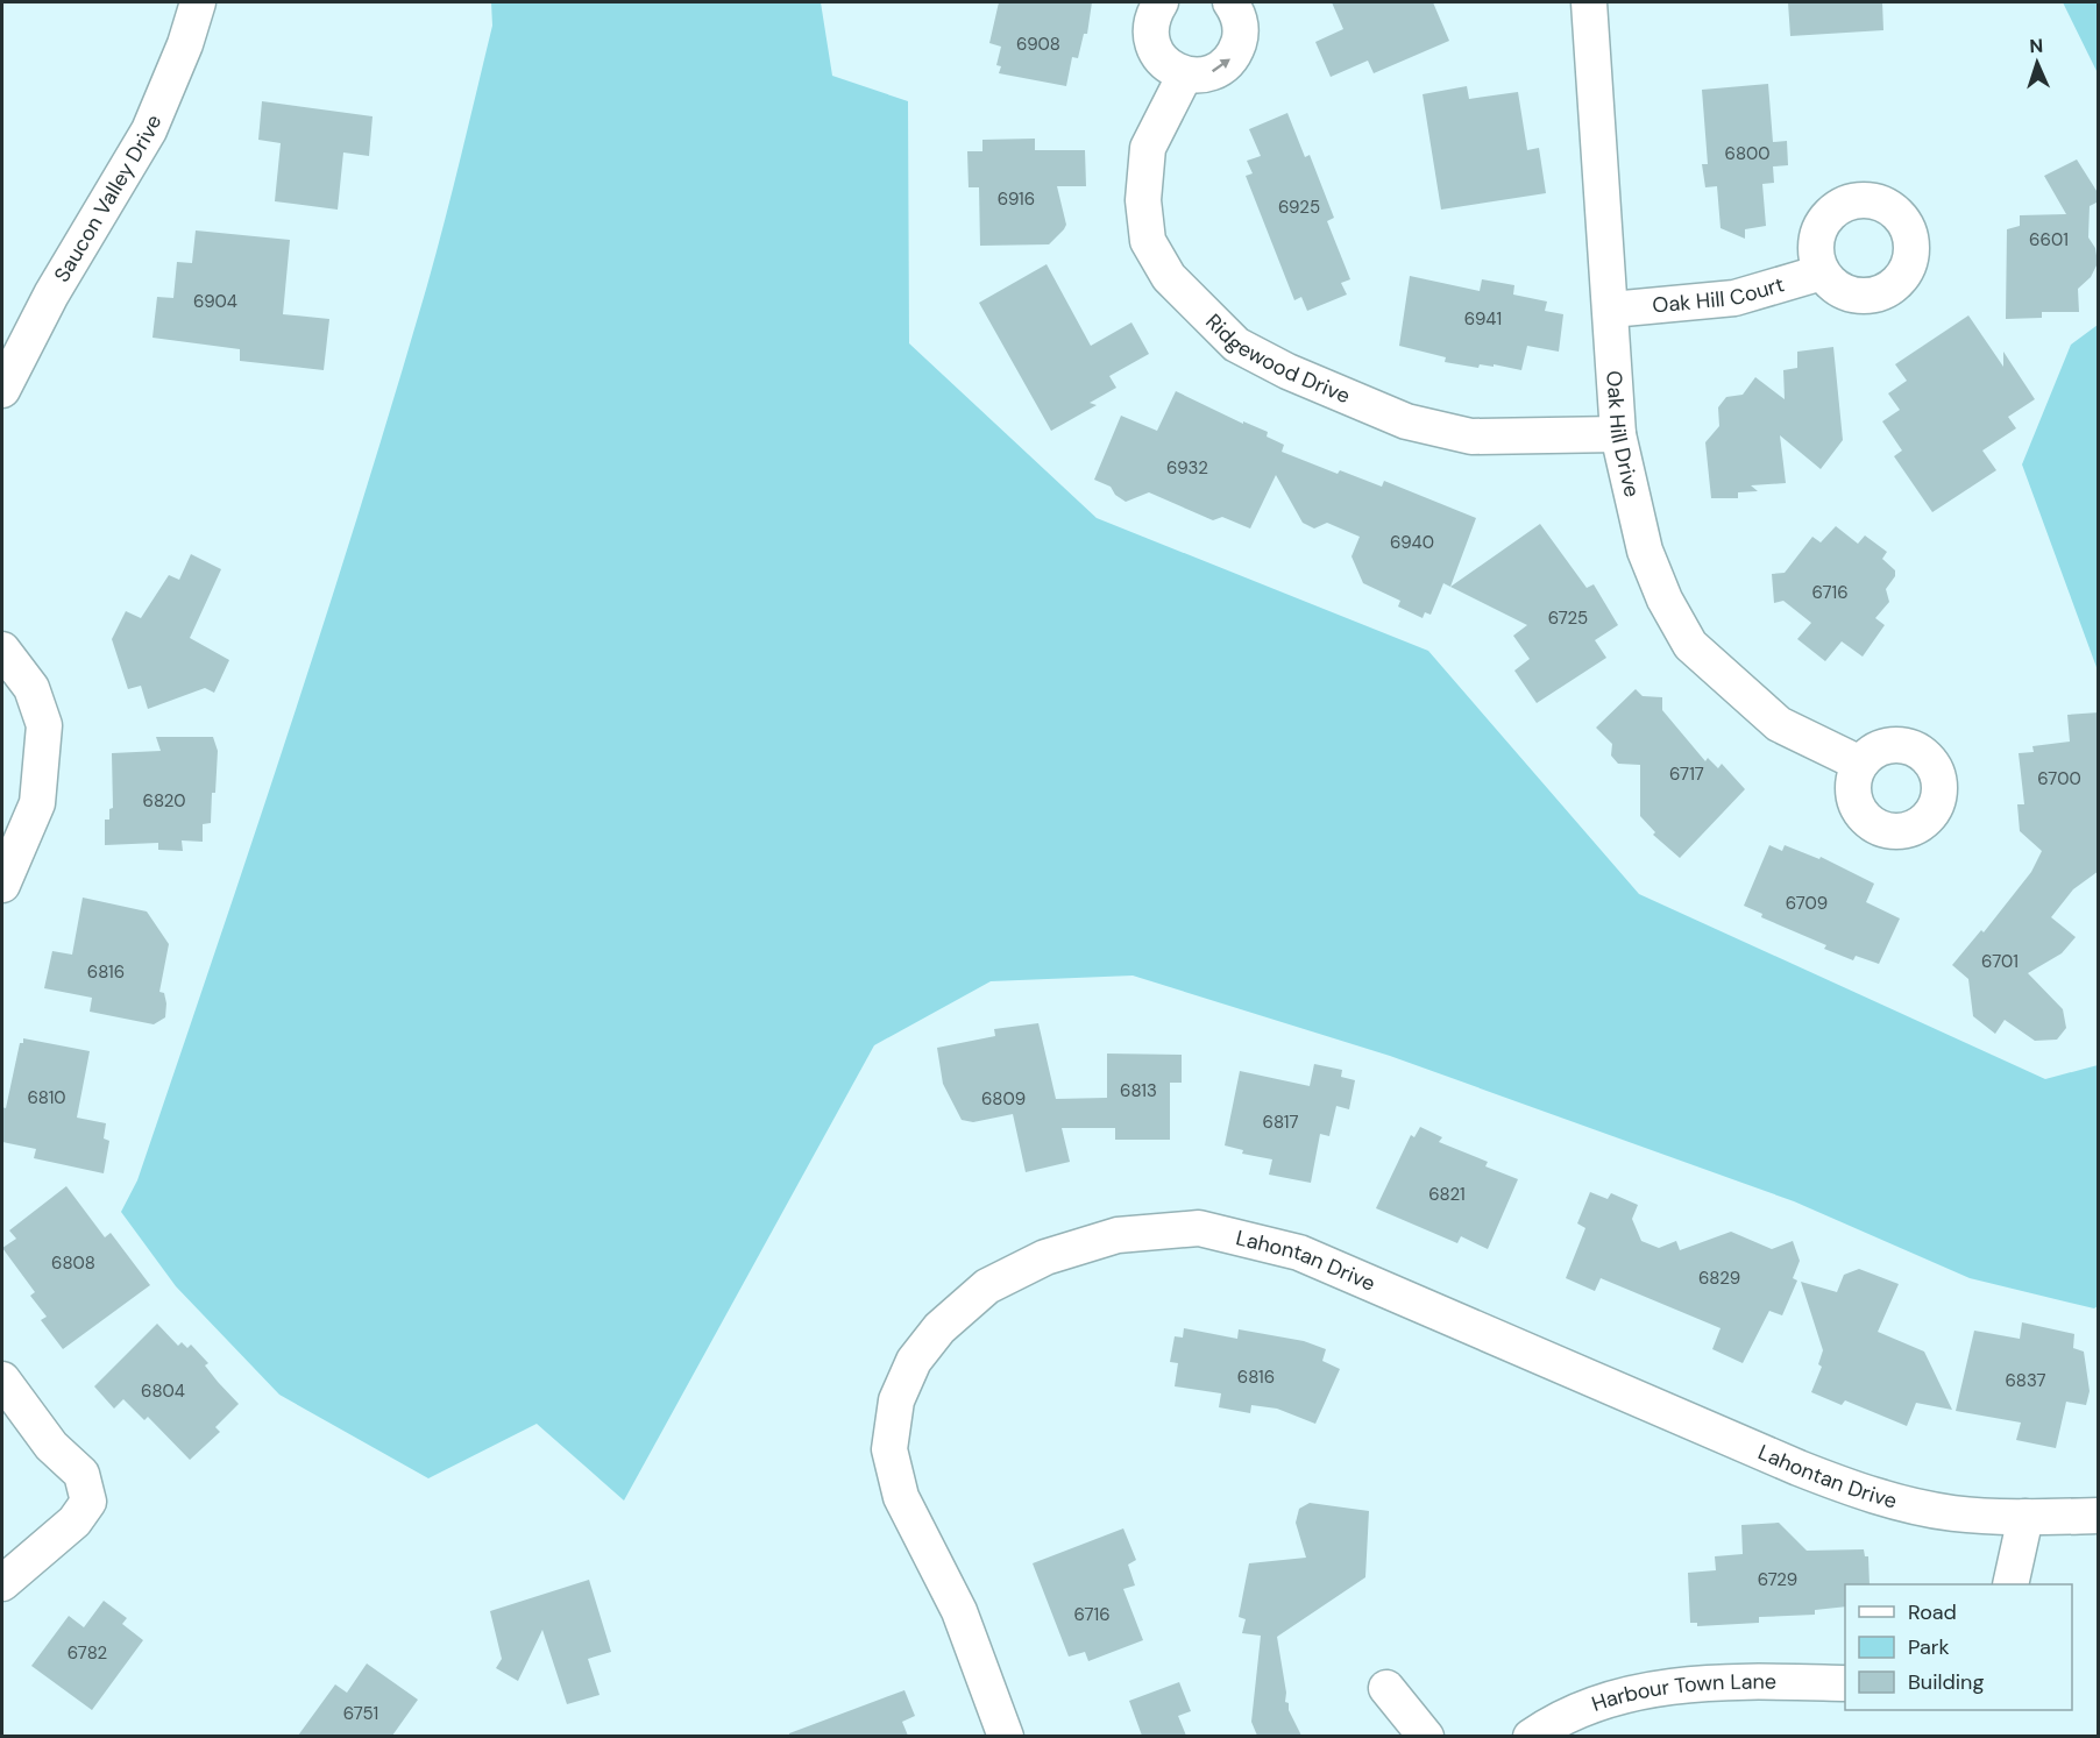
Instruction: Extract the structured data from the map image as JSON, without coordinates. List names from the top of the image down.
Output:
{
  "streets": {
    "street": [
      "Saucon Valley Drive",
      "Oak Hill Court",
      "Ridgewood Drive",
      "Oak Hill Drive",
      "Lahontan Drive",
      "Harbour Town Lane"
    ]
  },
  "crossings": [
    ["Oak Hill Court", "Oak Hill Drive"],
    ["Ridgewood Drive", "Oak Hill Drive"]
  ],
  "house_numbers": [
    "6908",
    "6800",
    "6916",
    "6925",
    "6601",
    "6904",
    "6941",
    "6932",
    "6940",
    "6716",
    "6725",
    "6717",
    "6700",
    "6820",
    "6709",
    "6701",
    "6816",
    "6813",
    "6810",
    "6809",
    "6817",
    "6821",
    "6808",
    "6829",
    "6816",
    "6837",
    "6804",
    "6729",
    "6716",
    "6782",
    "6751"
  ],
  "legend": ["Road", "Park", "Building"],
  "north": "top"
}
